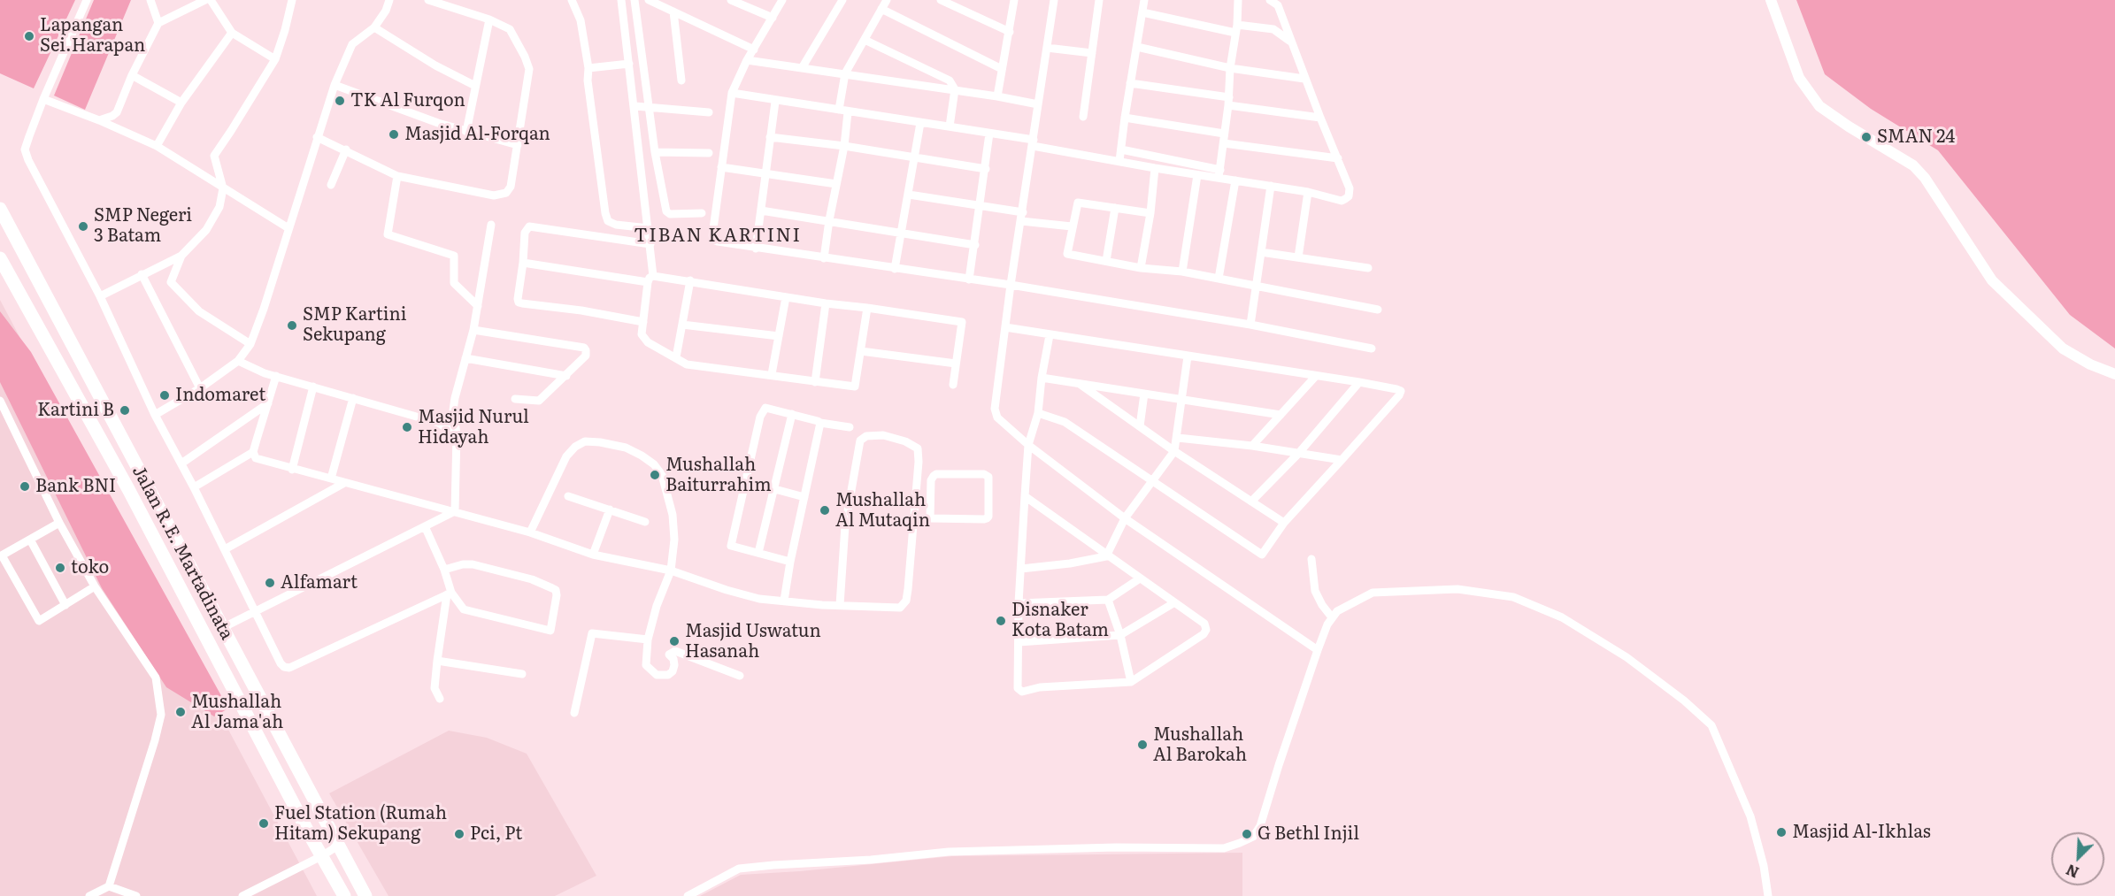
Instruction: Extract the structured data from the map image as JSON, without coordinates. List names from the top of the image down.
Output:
{
  "streets": {
    "highway": ["Jalan R.E. Martadinata"]
  },
  "districts": ["TIBAN KARTINI"],
  "places": [
    "Lapangan Sei.Harapan",
    "TK Al Furqon",
    "Masjid Al-Forqan",
    "SMAN 24",
    "SMP Negeri 3 Batam",
    "SMP Kartini Sekupang",
    "Indomaret",
    "Kartini B",
    "Masjid Nurul Hidayah",
    "Mushallah Baiturrahim",
    "Bank BNI",
    "Mushallah Al Mutaqin",
    "toko",
    "Alfamart",
    "Disnaker Kota Batam",
    "Masjid Uswatun Hasanah",
    "Mushallah Al Jama'ah",
    "Mushallah Al Barokah",
    "Fuel Station (Rumah Hitam) Sekupang",
    "Masjid Al-Ikhlas",
    "Pci, Pt",
    "G Bethl Injil"
  ],
  "north": "bottom left"
}
